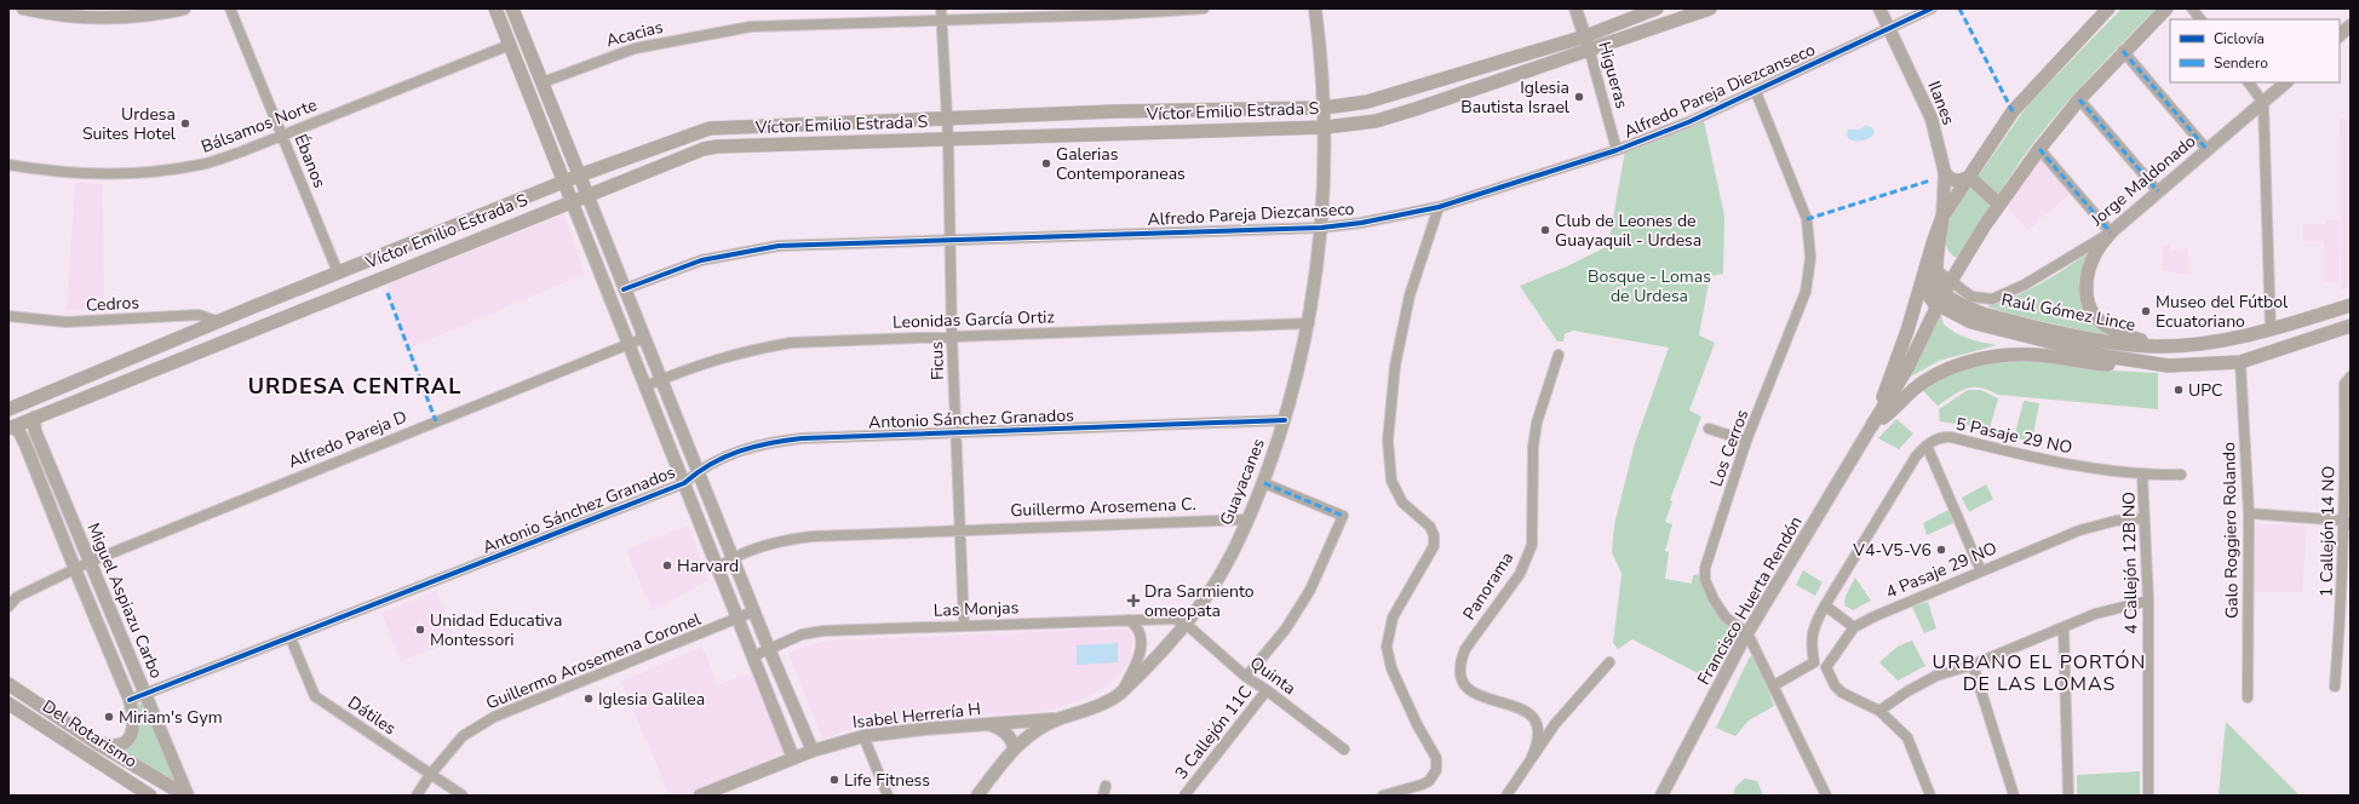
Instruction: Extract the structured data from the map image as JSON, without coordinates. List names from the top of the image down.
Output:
{
  "streets": {
    "main road": ["Víctor Emilio Estrada S", "Raúl Gómez Lince", "Del Rotarismo"],
    "street": [
      "Acacias",
      "Higueras",
      "Alfredo Pareja Diezcanseco",
      "Ilanes",
      "Bálsamos Norte",
      "Ébanos",
      "Jorge Maldonado",
      "Cedros",
      "Leonidas García Ortiz",
      "Ficus",
      "Antonio Sánchez Granados",
      "5 Pasaje 29 NO",
      "Alfredo Pareja D",
      "Los Cerros",
      "Guayacanes",
      "Guillermo Arosemena C.",
      "Galo Roggiero Rolando",
      "1 Callejón 14 NO",
      "4 Callejón 12B NO",
      "4 Pasaje 29 NO",
      "Panorama",
      "Miguel Aspiazu Carbo",
      "Francisco Huerta Rendón",
      "Las Monjas",
      "Guillermo Arosemena Coronel",
      "Quinta",
      "Dátiles",
      "Isabel Herrería H",
      "3 Callejón 11C"
    ]
  },
  "crossings": [
    ["Acacias", "Ficus"],
    ["Higueras", "Alfredo Pareja Diezcanseco"],
    ["Higueras", "Víctor Emilio Estrada S"],
    ["Alfredo Pareja Diezcanseco", "Ilanes"],
    ["Alfredo Pareja Diezcanseco", "Ficus"],
    ["Alfredo Pareja Diezcanseco", "Los Cerros"],
    ["Alfredo Pareja Diezcanseco", "Guayacanes"],
    ["Víctor Emilio Estrada S", "Ébanos"],
    ["Víctor Emilio Estrada S", "Cedros"],
    ["Víctor Emilio Estrada S", "Ficus"],
    ["Víctor Emilio Estrada S", "Guayacanes"],
    ["Víctor Emilio Estrada S", "Miguel Aspiazu Carbo"],
    ["Bálsamos Norte", "Ébanos"],
    ["Jorge Maldonado", "Raúl Gómez Lince"],
    ["Raúl Gómez Lince", "Galo Roggiero Rolando"],
    ["Leonidas García Ortiz", "Ficus"],
    ["Leonidas García Ortiz", "Guayacanes"],
    ["Ficus", "Antonio Sánchez Granados"],
    ["Ficus", "Guillermo Arosemena C."],
    ["Ficus", "Las Monjas"],
    ["Antonio Sánchez Granados", "Guayacanes"],
    ["Antonio Sánchez Granados", "Miguel Aspiazu Carbo"],
    ["Antonio Sánchez Granados", "Dátiles"],
    ["5 Pasaje 29 NO", "4 Callejón 12B NO"],
    ["Alfredo Pareja D", "Miguel Aspiazu Carbo"],
    ["Los Cerros", "Francisco Huerta Rendón"],
    ["Guayacanes", "Guillermo Arosemena C."],
    ["Guayacanes", "Las Monjas"],
    ["Guayacanes", "Quinta"],
    ["Guayacanes", "Isabel Herrería H"],
    ["Guayacanes", "3 Callejón 11C"],
    ["4 Callejón 12B NO", "4 Pasaje 29 NO"],
    ["Miguel Aspiazu Carbo", "Del Rotarismo"],
    ["Las Monjas", "Quinta"],
    ["Guillermo Arosemena Coronel", "Dátiles"],
    ["Quinta", "3 Callejón 11C"]
  ],
  "districts": ["URDESA CENTRAL", "URBANO EL PORTÓN DE LAS LOMAS"],
  "parks": ["Bosque - Lomas de Urdesa"],
  "places": {
    "other": [
      "Iglesia Bautista Israel",
      "Urdesa Suites Hotel",
      "Galerias Contemporaneas",
      "Club de Leones de Guayaquil - Urdesa",
      "Museo del Fútbol Ecuatoriano",
      "UPC",
      "V4-V5-V6",
      "Harvard",
      "Unidad Educativa Montessori",
      "Iglesia Galilea",
      "Miriam's Gym",
      "Life Fitness"
    ],
    "health": ["Dra Sarmiento omeopata"]
  },
  "legend": ["Ciclovía", "Sendero"]
}
